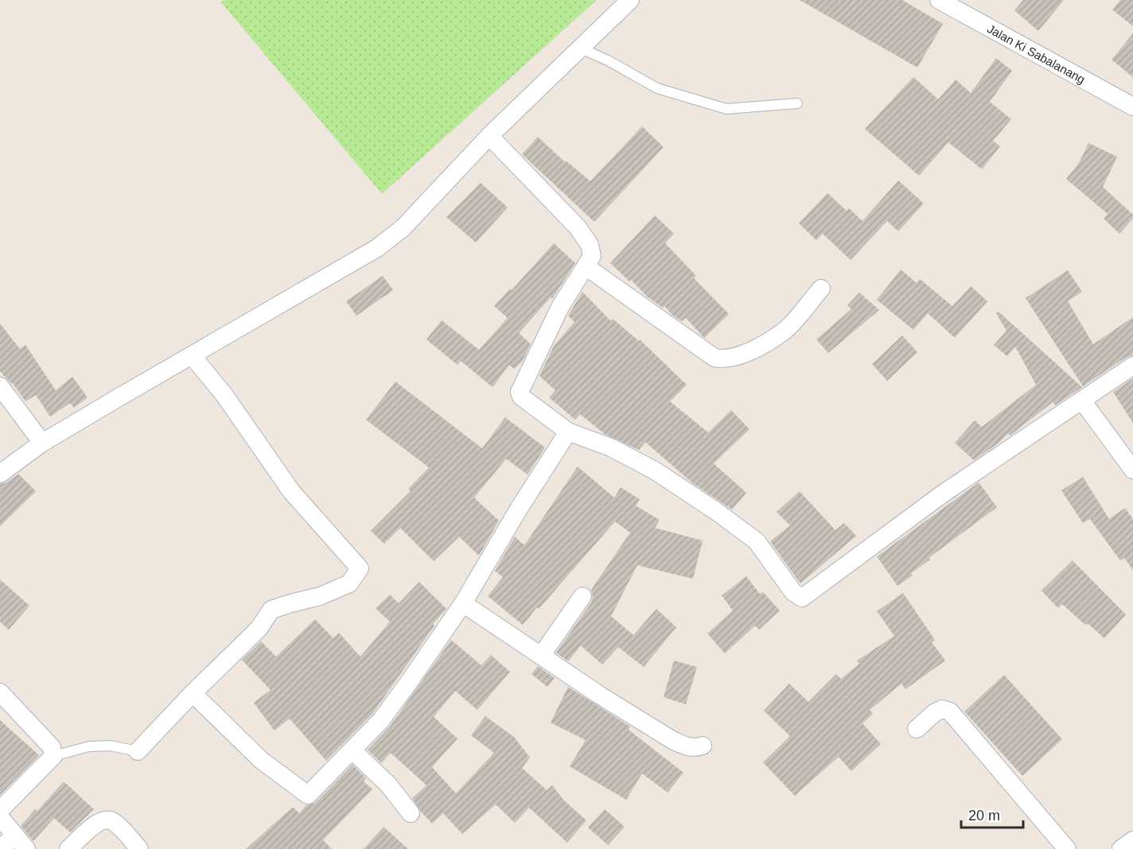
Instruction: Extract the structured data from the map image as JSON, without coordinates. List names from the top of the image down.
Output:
{
  "streets": {
    "street": ["Jalan Ki Sabalanang"]
  },
  "scale_bar": "20 m"
}
